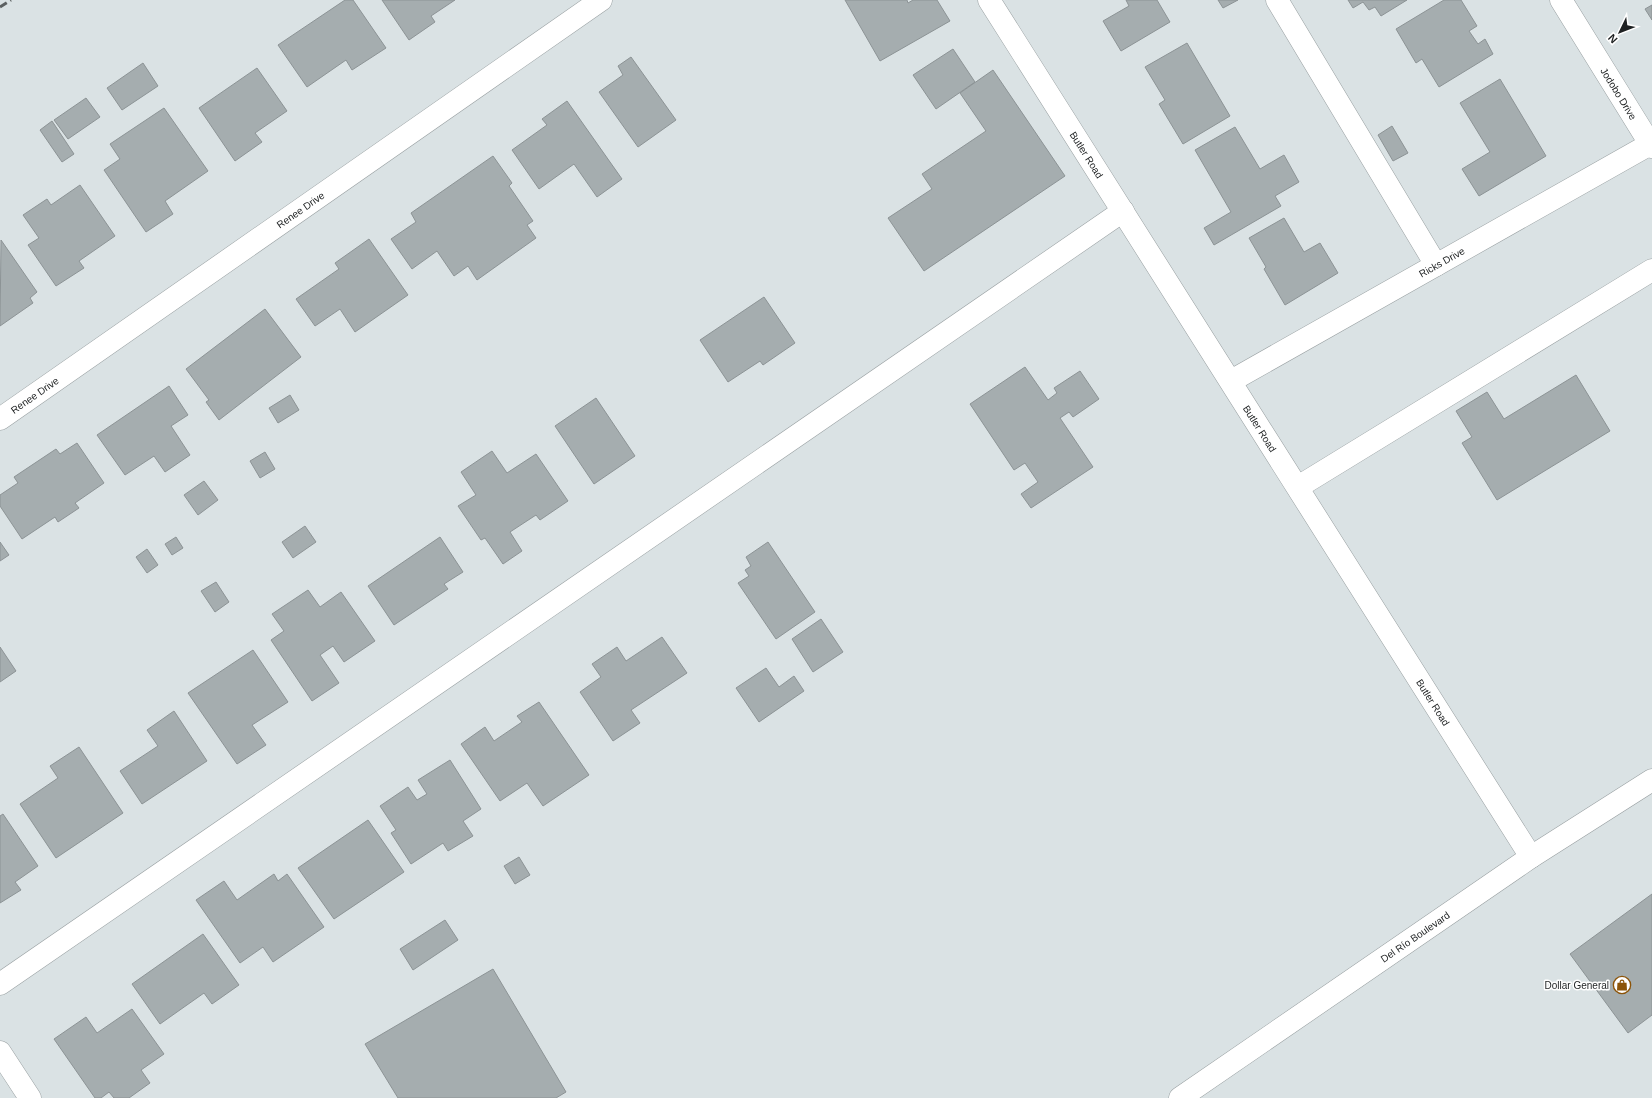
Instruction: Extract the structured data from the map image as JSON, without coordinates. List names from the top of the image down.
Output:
{
  "streets": {
    "street": [
      "Jodobo Drive",
      "Butler Road",
      "Renee Drive",
      "Ricks Drive",
      "Del Río Boulevard"
    ]
  },
  "crossings": [
    ["Jodobo Drive", "Ricks Drive"],
    ["Butler Road", "Ricks Drive"],
    ["Butler Road", "Del Río Boulevard"]
  ],
  "places": {
    "shop": ["Dollar General"]
  },
  "north": "bottom left"
}
